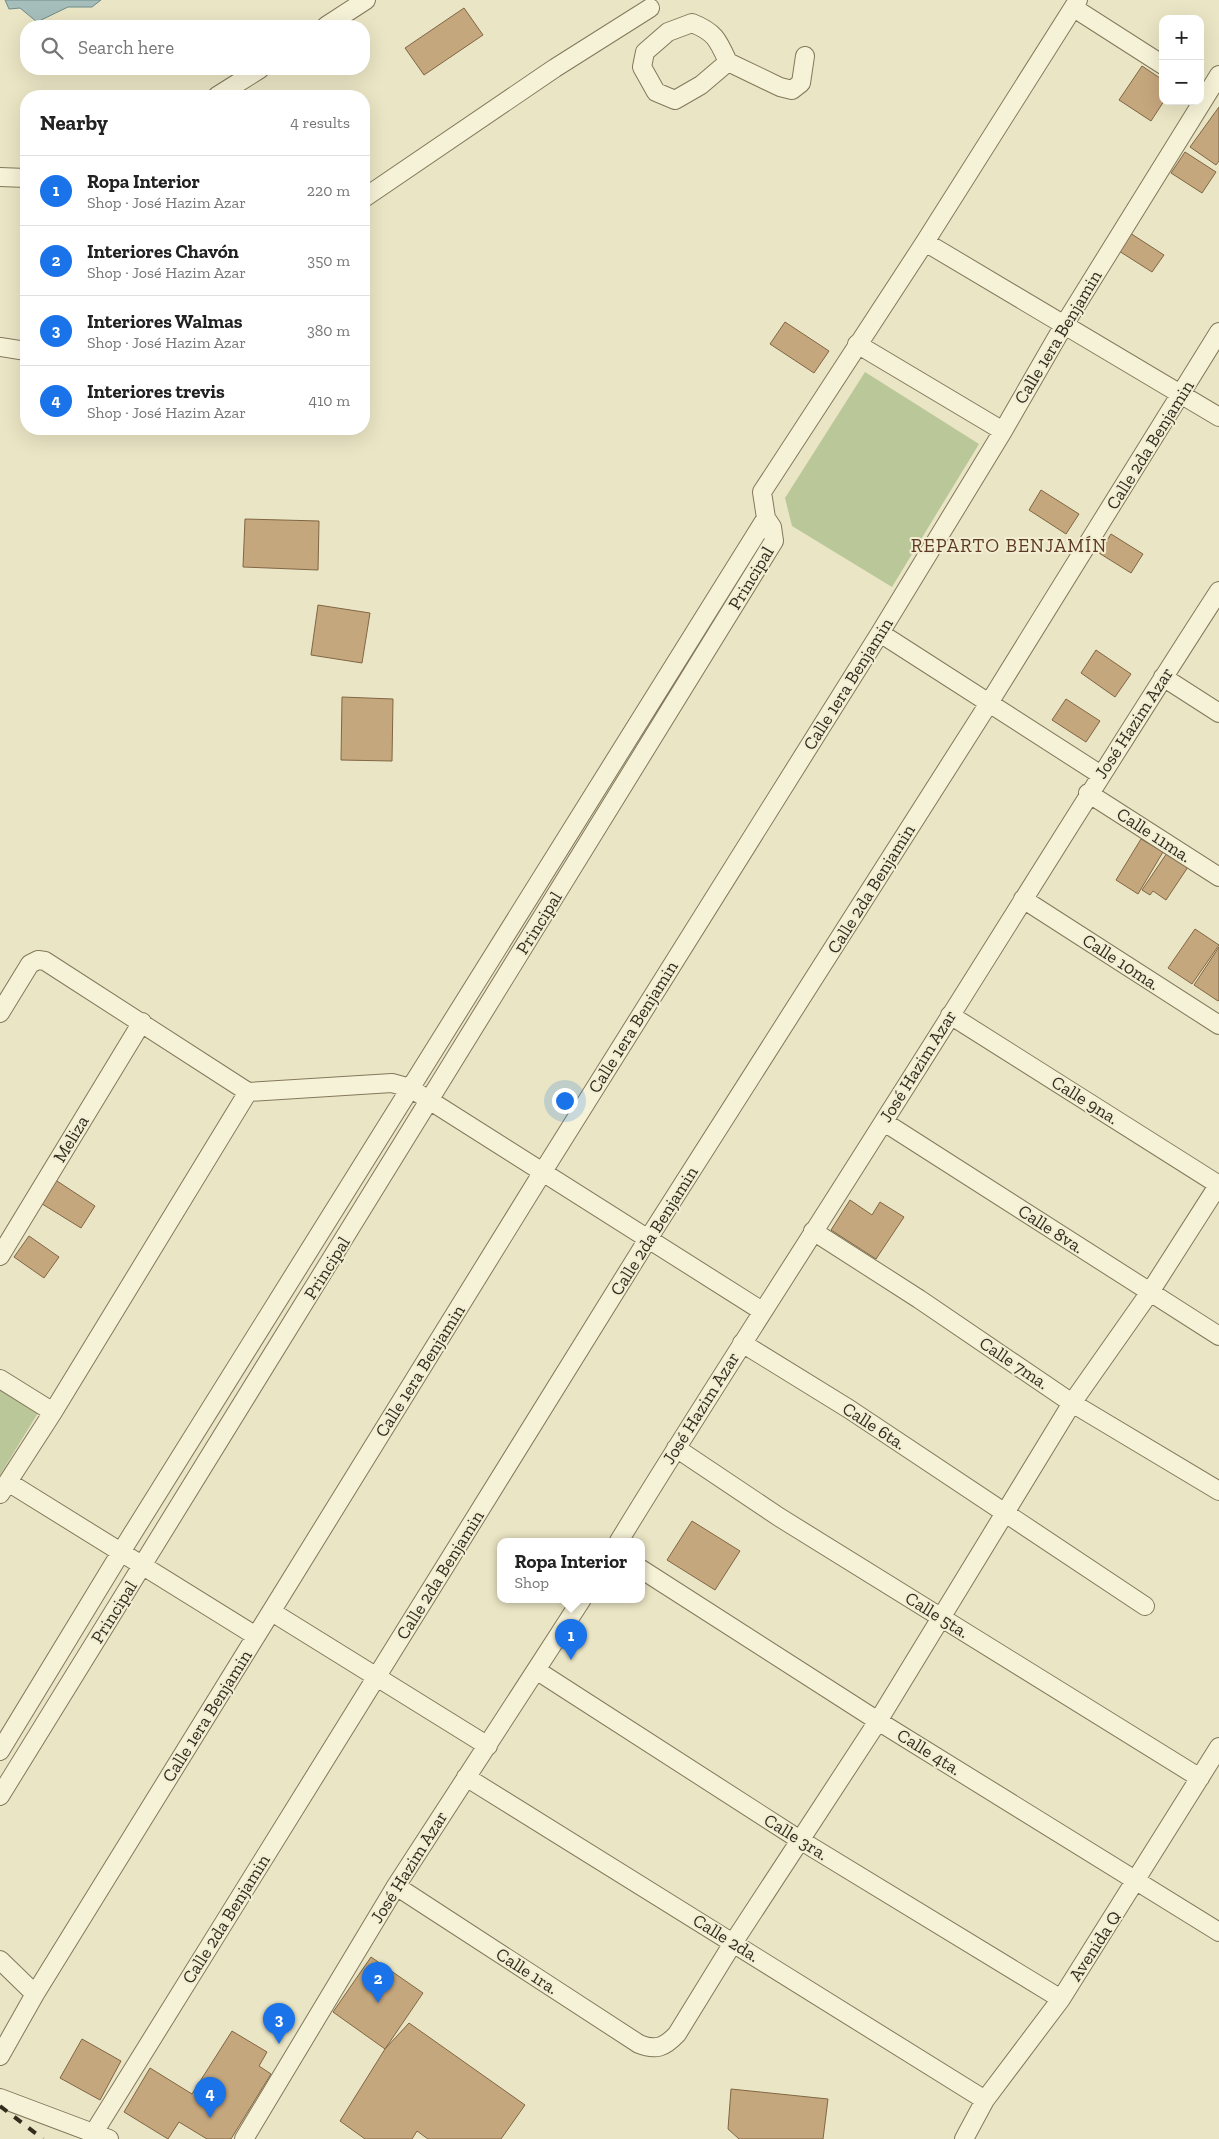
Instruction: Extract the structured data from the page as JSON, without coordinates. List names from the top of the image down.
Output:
{
  "streets": {
    "street": [
      "Calle 1era Benjamin",
      "Calle 2da Benjamin",
      "Principal",
      "José Hazim Azar",
      "Calle 11ma.",
      "Calle 10ma.",
      "Calle 9na.",
      "Meliza",
      "Calle 8va.",
      "Calle 7ma.",
      "Calle 6ta.",
      "Calle 5ta.",
      "Calle 4ta.",
      "Calle 3ra.",
      "Calle 2da.",
      "Avenida Q",
      "Calle 1ra."
    ]
  },
  "crossings": [
    ["José Hazim Azar", "Calle 11ma."],
    ["José Hazim Azar", "Calle 10ma."],
    ["José Hazim Azar", "Calle 9na."],
    ["José Hazim Azar", "Calle 8va."],
    ["José Hazim Azar", "Calle 7ma."],
    ["José Hazim Azar", "Calle 6ta."],
    ["José Hazim Azar", "Calle 5ta."],
    ["José Hazim Azar", "Calle 3ra."],
    ["José Hazim Azar", "Calle 2da."],
    ["José Hazim Azar", "Calle 1ra."],
    ["Calle 5ta.", "Avenida Q"],
    ["Calle 4ta.", "Avenida Q"],
    ["Calle 3ra.", "Avenida Q"],
    ["Calle 2da.", "Avenida Q"],
    ["Calle 2da.", "Calle 1ra."]
  ],
  "districts": ["REPARTO BENJAMÍN"],
  "page": {
    "map_buttons": ["+", "−"],
    "search": "Search here",
    "heading": ["Nearby", "4 results"],
    "list": [
      {
        "mark": "1",
        "name": "Ropa Interior",
        "note": "Shop · José Hazim Azar",
        "value": "220 m"
      },
      {
        "mark": "2",
        "name": "Interiores Chavón",
        "note": "Shop · José Hazim Azar",
        "value": "350 m"
      },
      {
        "mark": "3",
        "name": "Interiores Walmas",
        "note": "Shop · José Hazim Azar",
        "value": "380 m"
      },
      {
        "mark": "4",
        "name": "Interiores trevis",
        "note": "Shop · José Hazim Azar",
        "value": "410 m"
      }
    ],
    "popup": ["Ropa Interior", "Shop"],
    "pins": [
      "1",
      "2",
      "3",
      "4"
    ]
  }
}
